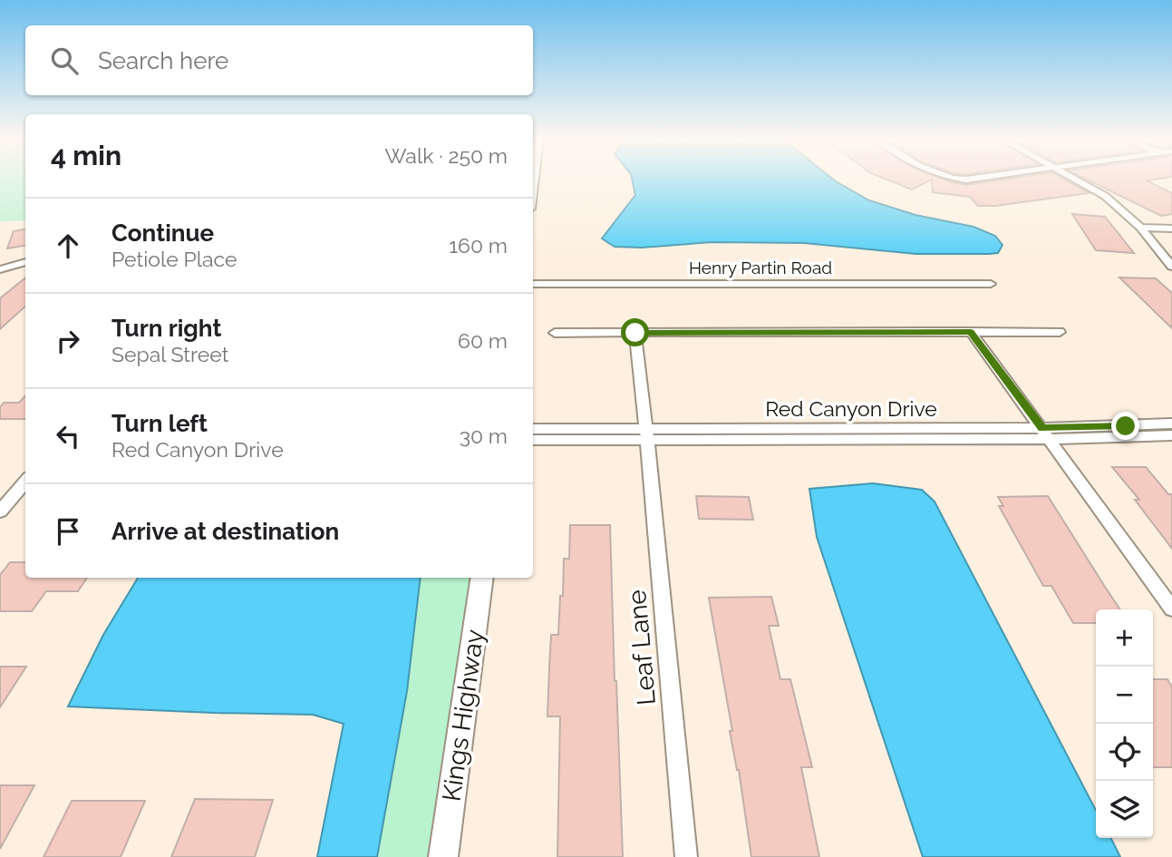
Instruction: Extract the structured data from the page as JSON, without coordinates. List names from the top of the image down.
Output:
{
  "streets": {
    "street": [
      "Henry Partin Road",
      "Red Canyon Drive",
      "Leaf Lane",
      "Kings Highway"
    ]
  },
  "crossings": [
    ["Red Canyon Drive", "Leaf Lane"]
  ],
  "page": {
    "search": "Search here",
    "heading": ["4 min", "Walk · 250 m"],
    "list": [
      ["Continue", "Petiole Place", "160 m"],
      ["Turn right", "Sepal Street", "60 m"],
      ["Turn left", "Red Canyon Drive", "30 m"],
      "Arrive at destination"
    ],
    "map_buttons": ["+", "−"]
  }
}
